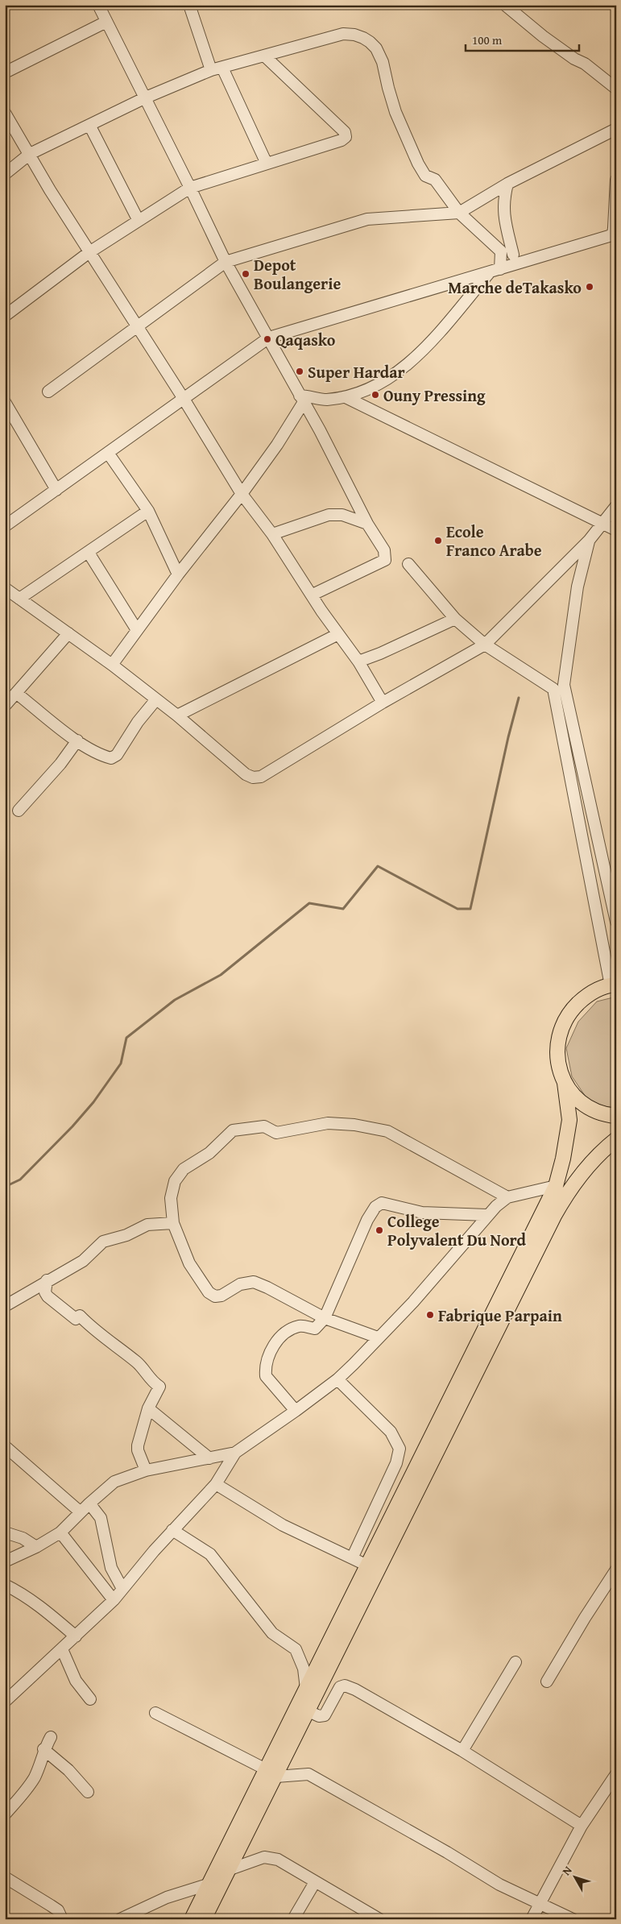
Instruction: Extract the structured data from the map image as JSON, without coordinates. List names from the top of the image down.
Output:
{
  "places": [
    "Depot Boulangerie",
    "Marche deTakasko",
    "Qaqasko",
    "Super Hardar",
    "Ouny Pressing",
    "Ecole Franco Arabe",
    "College Polyvalent Du Nord",
    "Fabrique Parpain"
  ],
  "scale_bar": "100 m",
  "north": "top left"
}
